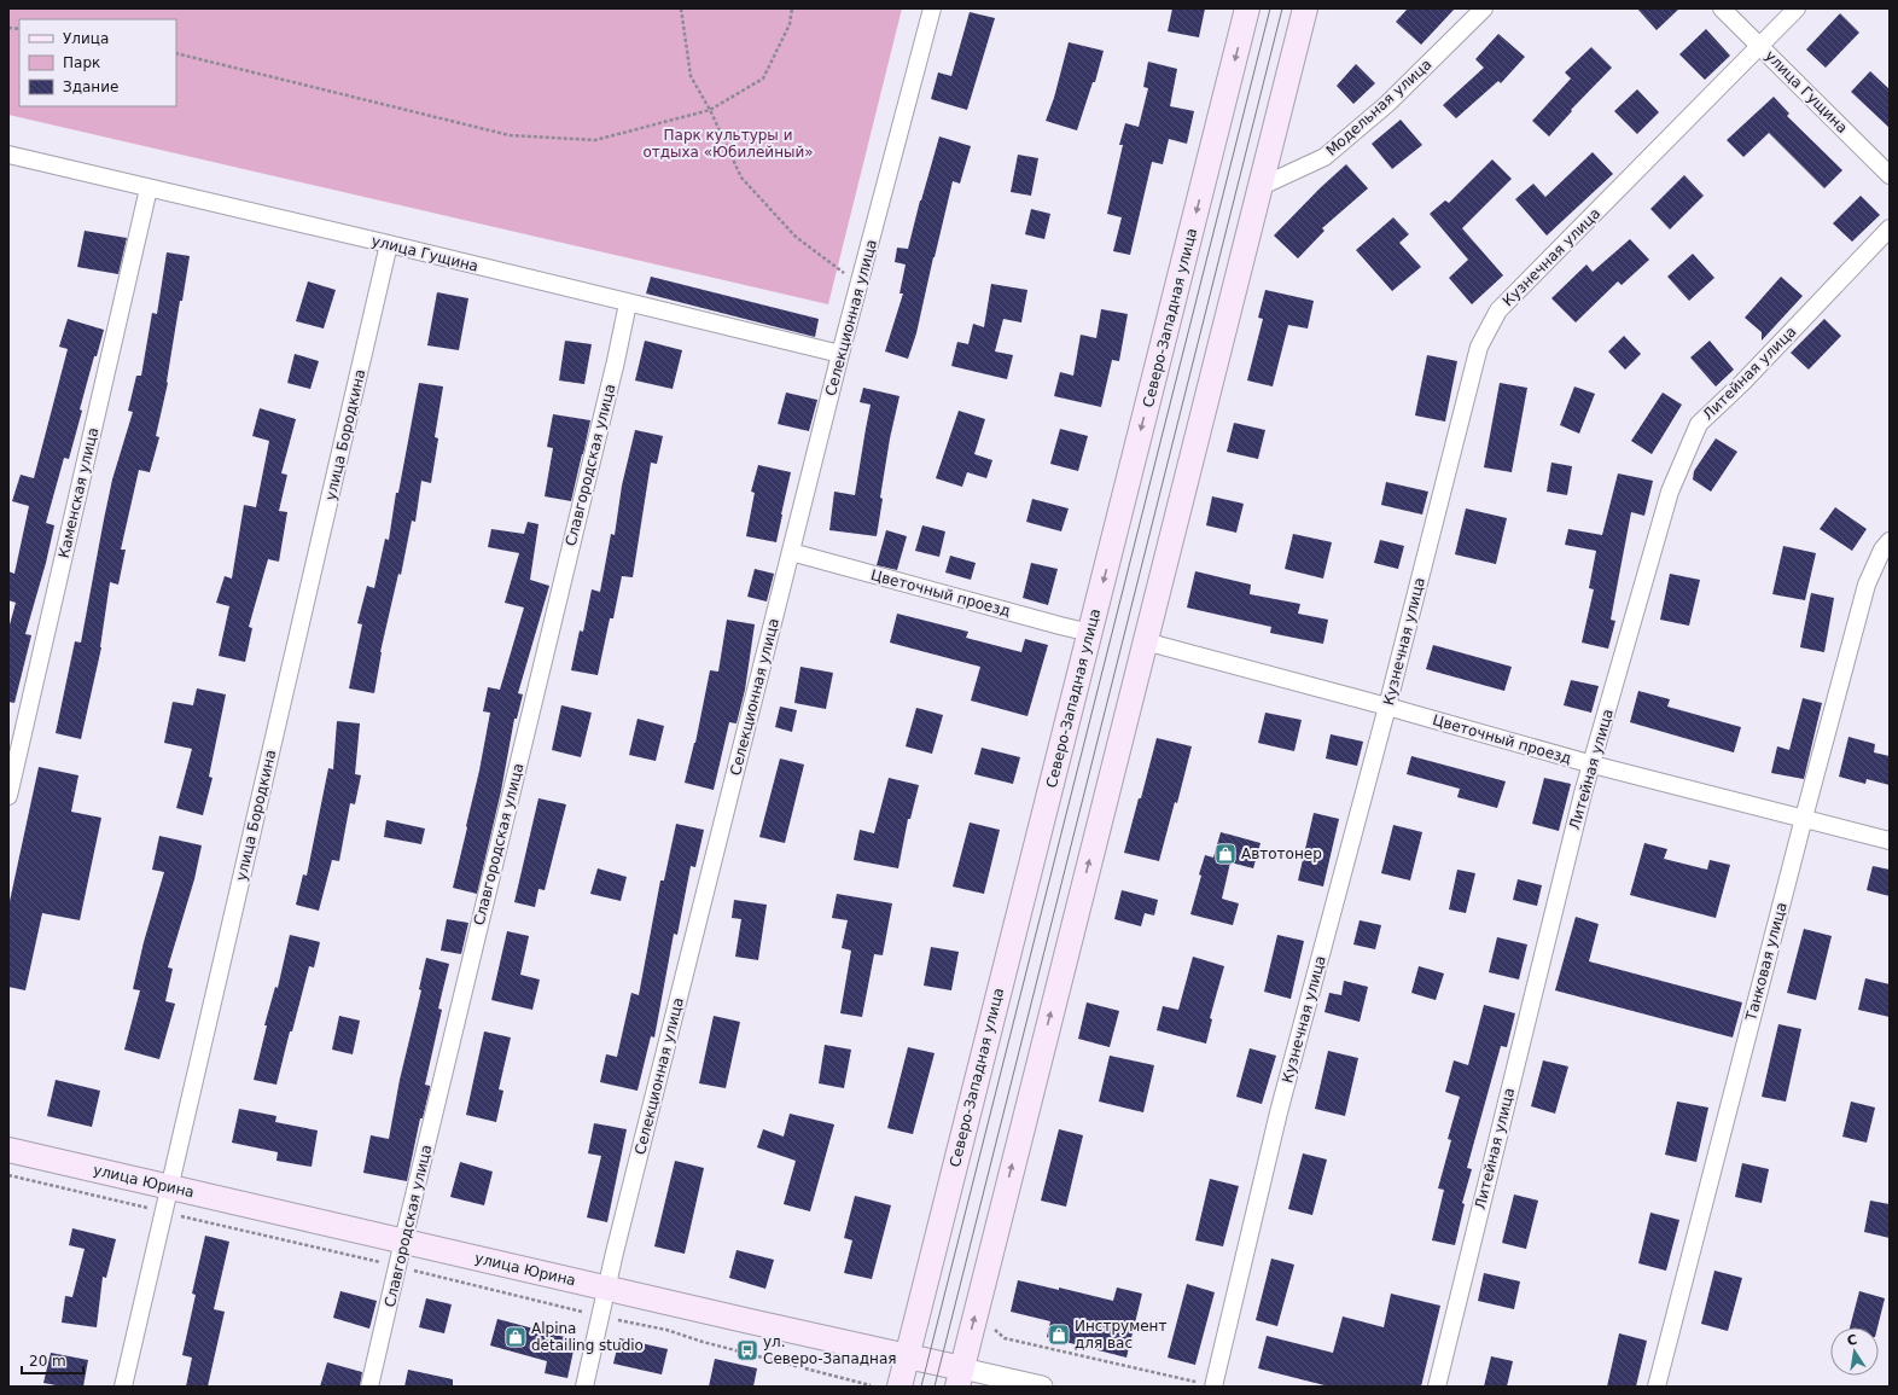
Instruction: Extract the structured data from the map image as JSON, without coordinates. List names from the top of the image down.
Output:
{
  "streets": {
    "main road": ["Северо-Западная улица", "улица Юрина"],
    "street": [
      "улица Гущина",
      "Модельная улица",
      "Кузнечная улица",
      "Селекционная улица",
      "Литейная улица",
      "улица Бородкина",
      "Славгородская улица",
      "Каменская улица",
      "Цветочный проезд",
      "Танковая улица"
    ]
  },
  "crossings": [
    ["улица Гущина", "Кузнечная улица"],
    ["улица Гущина", "Селекционная улица"],
    ["улица Гущина", "улица Бородкина"],
    ["улица Гущина", "Славгородская улица"],
    ["улица Гущина", "Каменская улица"],
    ["Кузнечная улица", "Цветочный проезд"],
    ["Селекционная улица", "Цветочный проезд"],
    ["Селекционная улица", "улица Юрина"],
    ["Северо-Западная улица", "Цветочный проезд"],
    ["Северо-Западная улица", "улица Юрина"],
    ["Литейная улица", "Цветочный проезд"],
    ["улица Бородкина", "улица Юрина"],
    ["Славгородская улица", "улица Юрина"],
    ["Цветочный проезд", "Танковая улица"]
  ],
  "parks": ["Парк культуры и отдыха «Юбилейный»"],
  "places": {
    "shop": ["Автотонер", "Инструмент для вас", "Alpina detailing studio"],
    "bus stop": ["ул. Северо-Западная"]
  },
  "legend": ["Улица", "Парк", "Здание"],
  "scale_bar": "20 m",
  "north": "top"
}
